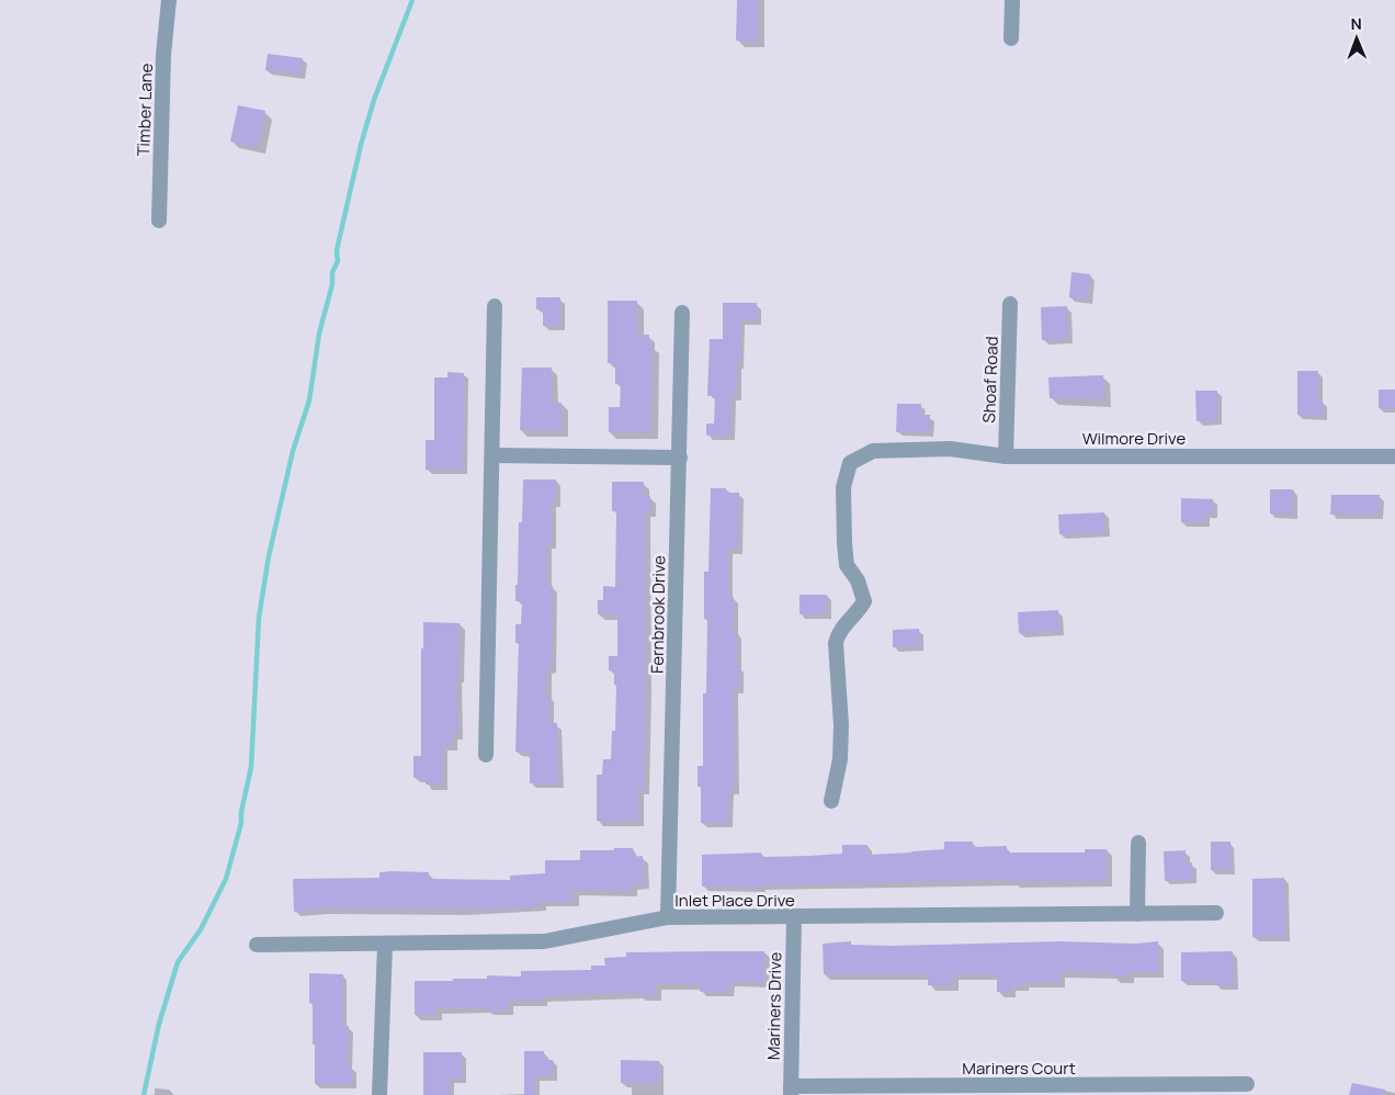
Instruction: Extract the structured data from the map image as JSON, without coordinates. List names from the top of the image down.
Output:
{
  "streets": {
    "street": [
      "Timber Lane",
      "Shoaf Road",
      "Wilmore Drive",
      "Fernbrook Drive",
      "Inlet Place Drive",
      "Mariners Drive",
      "Mariners Court"
    ]
  },
  "crossings": [
    ["Shoaf Road", "Wilmore Drive"],
    ["Fernbrook Drive", "Inlet Place Drive"],
    ["Inlet Place Drive", "Mariners Drive"],
    ["Mariners Drive", "Mariners Court"]
  ],
  "north": "top"
}
